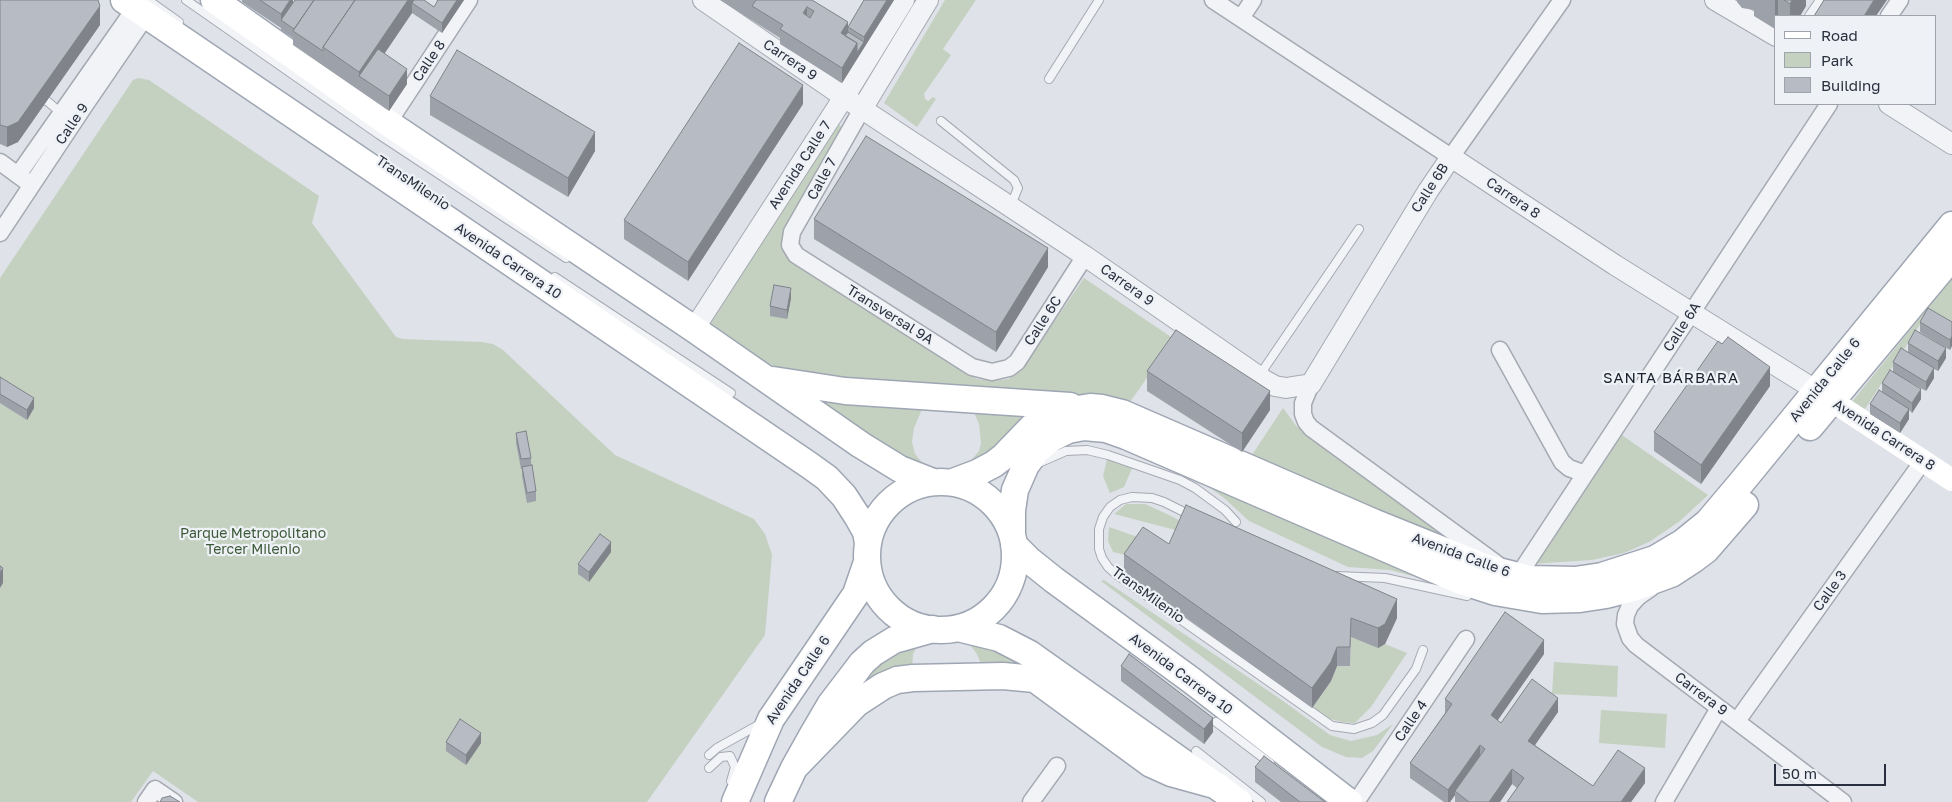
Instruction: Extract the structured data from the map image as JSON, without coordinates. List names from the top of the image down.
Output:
{
  "streets": {
    "main road": ["Avenida Carrera 10", "Avenida Calle 6", "Avenida Carrera 8"],
    "street": [
      "Carrera 9",
      "Calle 8",
      "Calle 9",
      "Avenida Calle 7",
      "Calle 7",
      "Calle 6B",
      "Carrera 8",
      "Transversal 9A",
      "Calle 6C",
      "Calle 6A",
      "Calle 3",
      "Calle 4"
    ],
    "lane": ["TransMilenio"]
  },
  "crossings": [
    ["Carrera 9", "Avenida Calle 7"],
    ["Carrera 9", "Calle 7"],
    ["Carrera 9", "Calle 6B"],
    ["Carrera 9", "Calle 6C"],
    ["Carrera 9", "Avenida Calle 6"],
    ["Carrera 9", "Calle 3"],
    ["Calle 9", "Avenida Carrera 10"],
    ["Calle 7", "Transversal 9A"],
    ["Calle 6B", "Carrera 8"],
    ["Carrera 8", "Calle 6A"],
    ["Carrera 8", "Avenida Calle 6"],
    ["Carrera 8", "Avenida Carrera 8"],
    ["Avenida Carrera 10", "Avenida Calle 6"],
    ["Transversal 9A", "Calle 6C"],
    ["Calle 6A", "Avenida Calle 6"],
    ["Avenida Calle 6", "Avenida Carrera 8"],
    ["Avenida Carrera 8", "Calle 3"]
  ],
  "districts": ["SANTA BÁRBARA"],
  "parks": ["Parque Metropolitano Tercer Milenio"],
  "legend": ["Road", "Park", "Building"],
  "scale_bar": "50 m"
}
